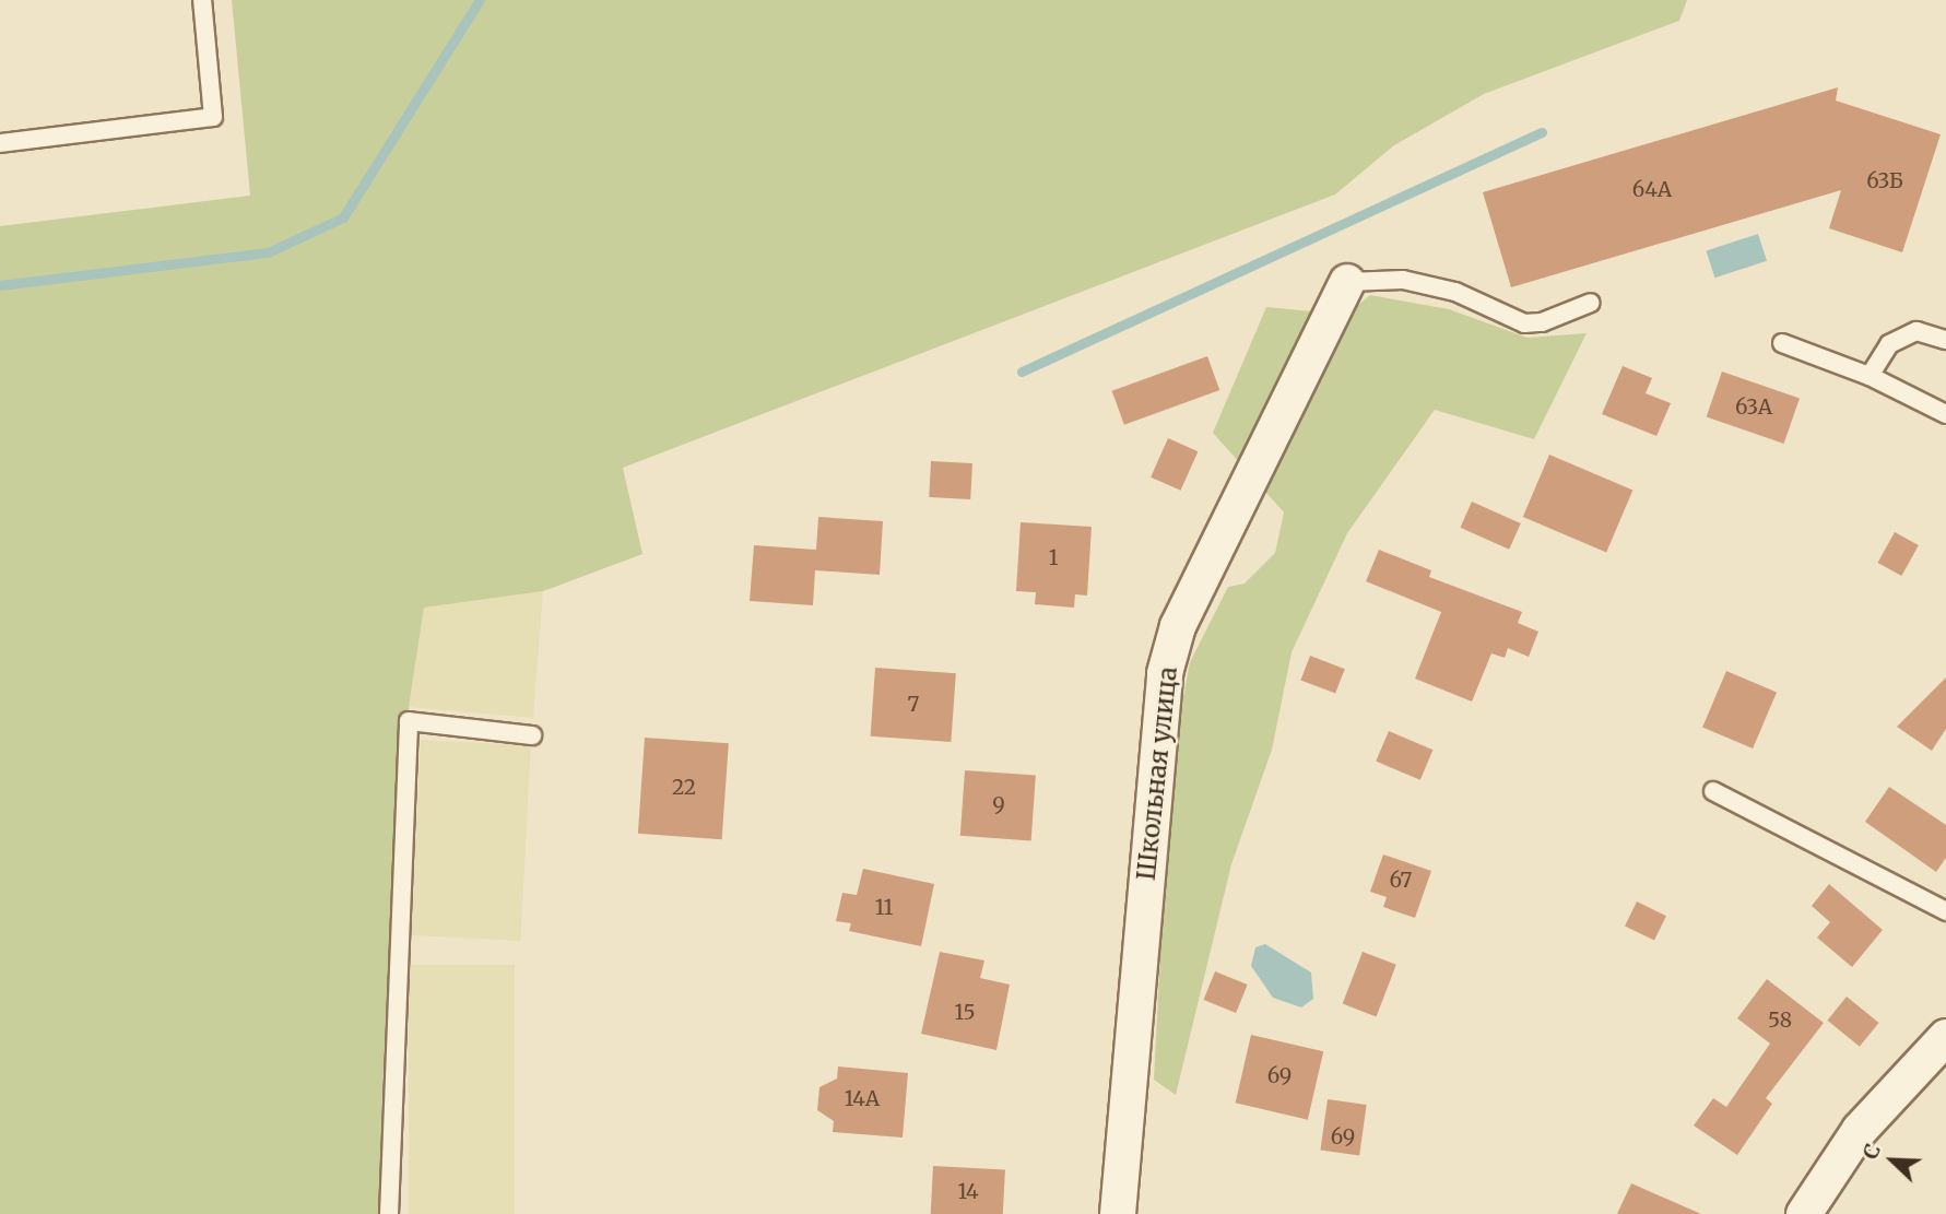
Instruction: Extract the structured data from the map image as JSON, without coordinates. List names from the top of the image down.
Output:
{
  "streets": {
    "street": ["Школьная улица"]
  },
  "house_numbers": [
    "63Б",
    "64А",
    "63А",
    "1",
    "7",
    "22",
    "9",
    "67",
    "11",
    "15",
    "58",
    "69",
    "14А",
    "69",
    "14"
  ],
  "north": "top left"
}
